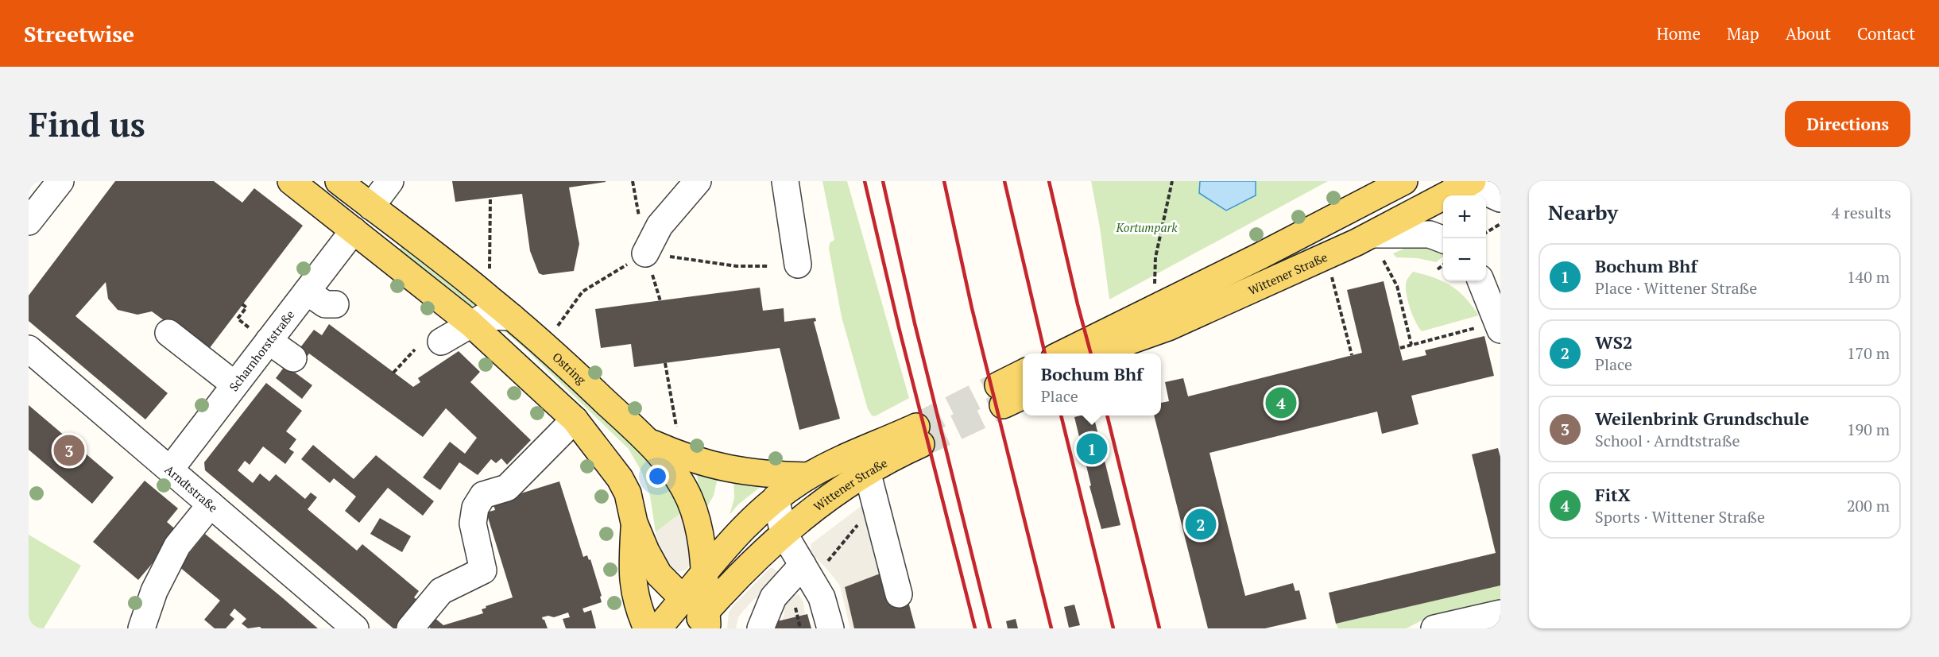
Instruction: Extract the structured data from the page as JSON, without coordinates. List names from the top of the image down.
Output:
{
  "streets": {
    "main road": ["Wittener Straße", "Ostring"],
    "street": ["Scharnhorststraße", "Arndtstraße"]
  },
  "crossings": [
    ["Wittener Straße", "Ostring"],
    ["Scharnhorststraße", "Arndtstraße"]
  ],
  "parks": ["Kortumpark"],
  "page": {
    "header": "Streetwise",
    "nav": [
      "Home",
      "Map",
      "About",
      "Contact"
    ],
    "buttons": "Directions",
    "title": "Find us",
    "heading": ["Nearby", "4 results"],
    "map_buttons": ["+", "−"],
    "list": [
      {
        "mark": "1",
        "name": "Bochum Bhf",
        "note": "Place · Wittener Straße",
        "value": "140 m"
      },
      {
        "mark": "2",
        "name": "WS2",
        "note": "Place",
        "value": "170 m"
      },
      {
        "mark": "3",
        "name": "Weilenbrink Grundschule",
        "note": "School · Arndtstraße",
        "value": "190 m"
      },
      {
        "mark": "4",
        "name": "FitX",
        "note": "Sports · Wittener Straße",
        "value": "200 m"
      }
    ],
    "popup": ["Bochum Bhf", "Place"],
    "pins": [
      "4",
      "1",
      "3",
      "2"
    ]
  }
}
